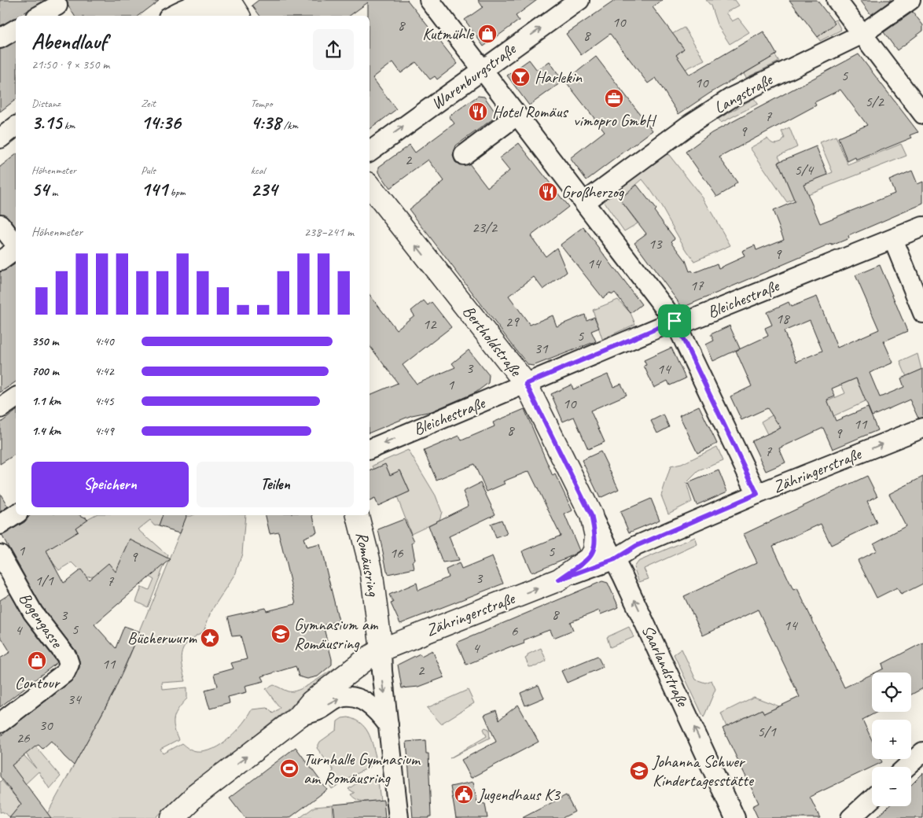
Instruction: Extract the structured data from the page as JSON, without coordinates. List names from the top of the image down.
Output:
{
  "streets": {
    "main road": ["Bertholdstraße", "Zähringerstraße", "Romäusring"],
    "street": [
      "Warenburgstraße",
      "Langstraße",
      "Bleichestraße",
      "Bogengasse",
      "Saarlandstraße"
    ]
  },
  "crossings": [
    ["Bleichestraße", "Bertholdstraße"],
    ["Bertholdstraße", "Zähringerstraße"],
    ["Bertholdstraße", "Saarlandstraße"],
    ["Zähringerstraße", "Romäusring"],
    ["Zähringerstraße", "Saarlandstraße"]
  ],
  "one_way": [
    "Warenburgstraße",
    "Bertholdstraße",
    "Zähringerstraße",
    "Saarlandstraße"
  ],
  "places": {
    "shop": ["Kutmühle", "Contour"],
    "bar": ["Harlekin"],
    "office": ["vimopro GmbH"],
    "restaurant": ["Hotel Romäus", "Großherzog"],
    "school or university": ["Gymnasium am Romäusring", "Johanna Schwer Kindertagesstätte"],
    "place": ["Bücherwurm"],
    "sports": ["Turnhalle Gymnasium am Romäusring"],
    "public building": ["Jugendhaus K3"]
  },
  "house_numbers": [
    "10",
    "8",
    "8",
    "5",
    "10",
    "5/2",
    "7",
    "9",
    "2",
    "5/4",
    "23/2",
    "13",
    "9",
    "14",
    "17",
    "18",
    "29",
    "12",
    "5",
    "31",
    "3",
    "14",
    "1",
    "10",
    "11",
    "8",
    "9",
    "7",
    "1",
    "5",
    "16",
    "9",
    "3",
    "1/1",
    "7",
    "8",
    "3",
    "14",
    "5",
    "4",
    "6",
    "4",
    "11",
    "2",
    "34",
    "30",
    "5/1",
    "26"
  ],
  "page": {
    "heading": ["Abendlauf", "21:50 · 9 × 350 m"],
    "stats": [
      ["Distanz", "3.15 km"],
      ["Zeit", "14:36"],
      ["Tempo", "4:38 /km"],
      ["Höhenmeter", "54 m"],
      ["Puls", "141 bpm"],
      ["kcal", "234"]
    ],
    "chart": ["Höhenmeter", "238–241 m"],
    "list": [
      {
        "name": "350 m",
        "note": "4:40"
      },
      {
        "name": "700 m",
        "note": "4:42"
      },
      {
        "name": "1.1 km",
        "note": "4:45"
      },
      {
        "name": "1.4 km",
        "note": "4:49"
      }
    ],
    "buttons": ["Speichern", "Teilen"],
    "map_buttons": ["+", "−"]
  }
}
